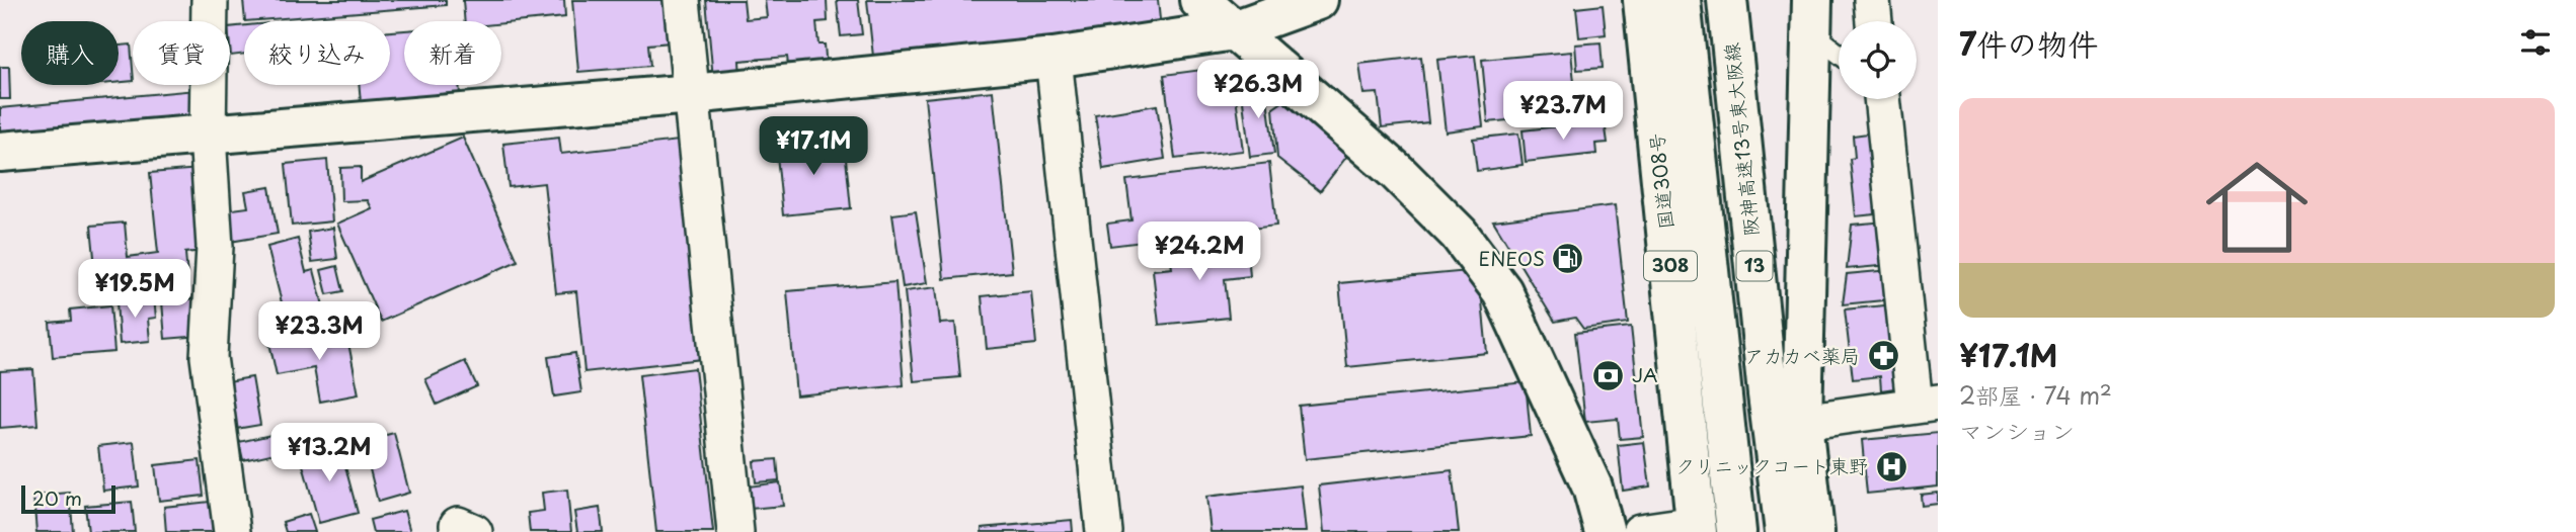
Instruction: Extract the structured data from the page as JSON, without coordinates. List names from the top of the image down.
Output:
{
  "streets": {
    "main road": [
      "阪神高速13号東大阪線",
      "国道308号",
      "308",
      "13"
    ]
  },
  "places": {
    "fuel station": ["ENEOS"],
    "pharmacy": ["アカカベ薬局"],
    "bank": ["JA"],
    "hospital": ["クリニックコート東野"]
  },
  "scale_bar": "20 m",
  "page": {
    "heading": "7件の物件",
    "chip": [
      "購入",
      "賃貸",
      "絞り込み",
      "新着"
    ],
    "price": [
      "¥26.3M",
      "¥23.7M",
      "¥17.1M",
      "¥24.2M",
      "¥19.5M",
      "¥23.3M",
      "¥13.2M"
    ],
    "list": [
      {
        "name": "¥17.1M",
        "note": "2部屋 · 74 m² · マンション"
      }
    ],
    "scale": "20 m"
  }
}
